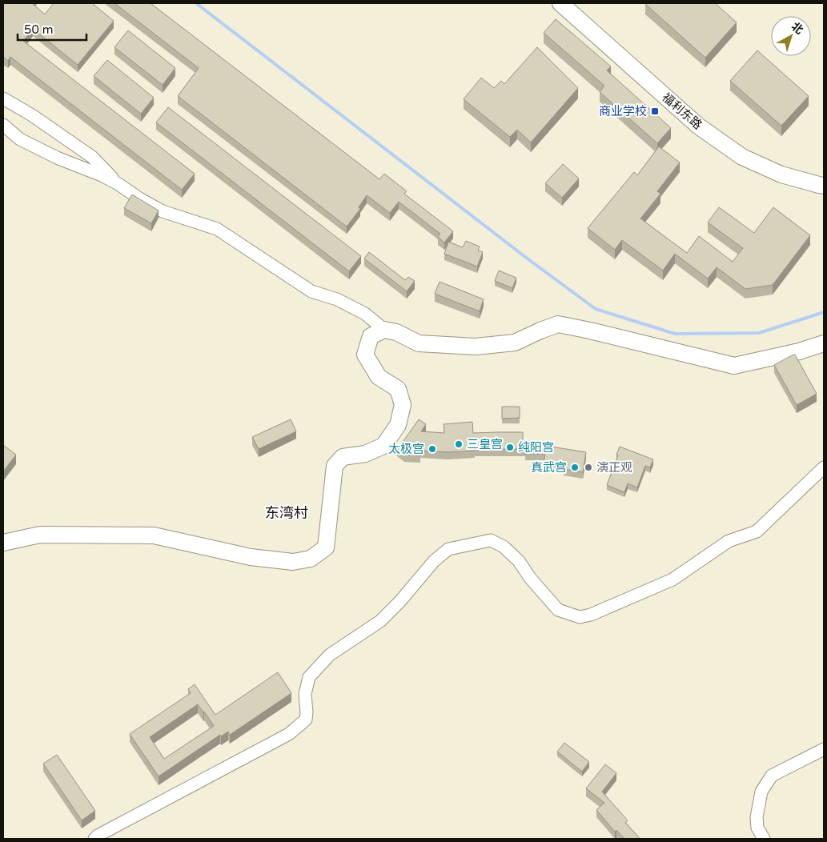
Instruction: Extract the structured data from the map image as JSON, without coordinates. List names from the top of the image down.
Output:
{
  "streets": {
    "main road": ["福利东路"]
  },
  "districts": ["东湾村"],
  "places": {
    "transit": ["商业学校"],
    "other": [
      "三皇宫",
      "纯阳宫",
      "太极宫",
      "真武宫",
      "演正观"
    ]
  },
  "scale_bar": "50 m",
  "north": "top right"
}
